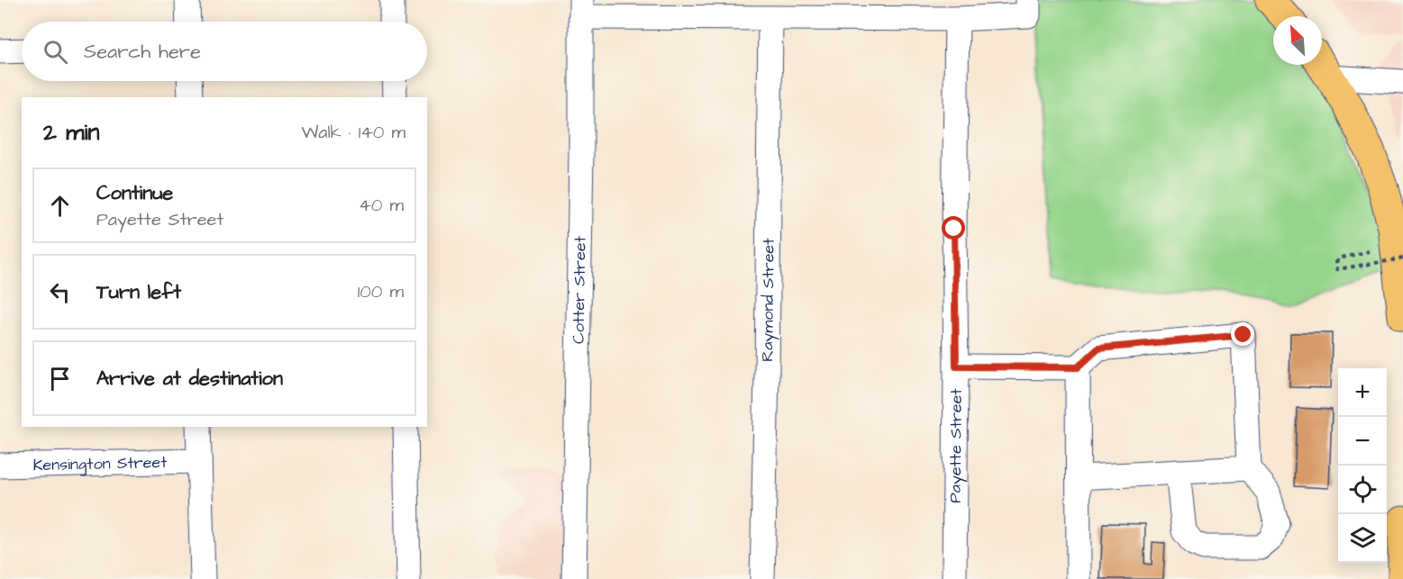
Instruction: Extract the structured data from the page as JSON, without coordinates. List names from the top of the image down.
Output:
{
  "streets": {
    "street": [
      "Cotter Street",
      "Raymond Street",
      "Payette Street",
      "Kensington Street"
    ]
  },
  "north": "top left",
  "page": {
    "search": "Search here",
    "heading": ["2 min", "Walk · 140 m"],
    "list": [
      ["Continue", "Payette Street", "40 m"],
      ["Turn left", "100 m"],
      "Arrive at destination"
    ],
    "map_buttons": ["+", "−"]
  }
}
